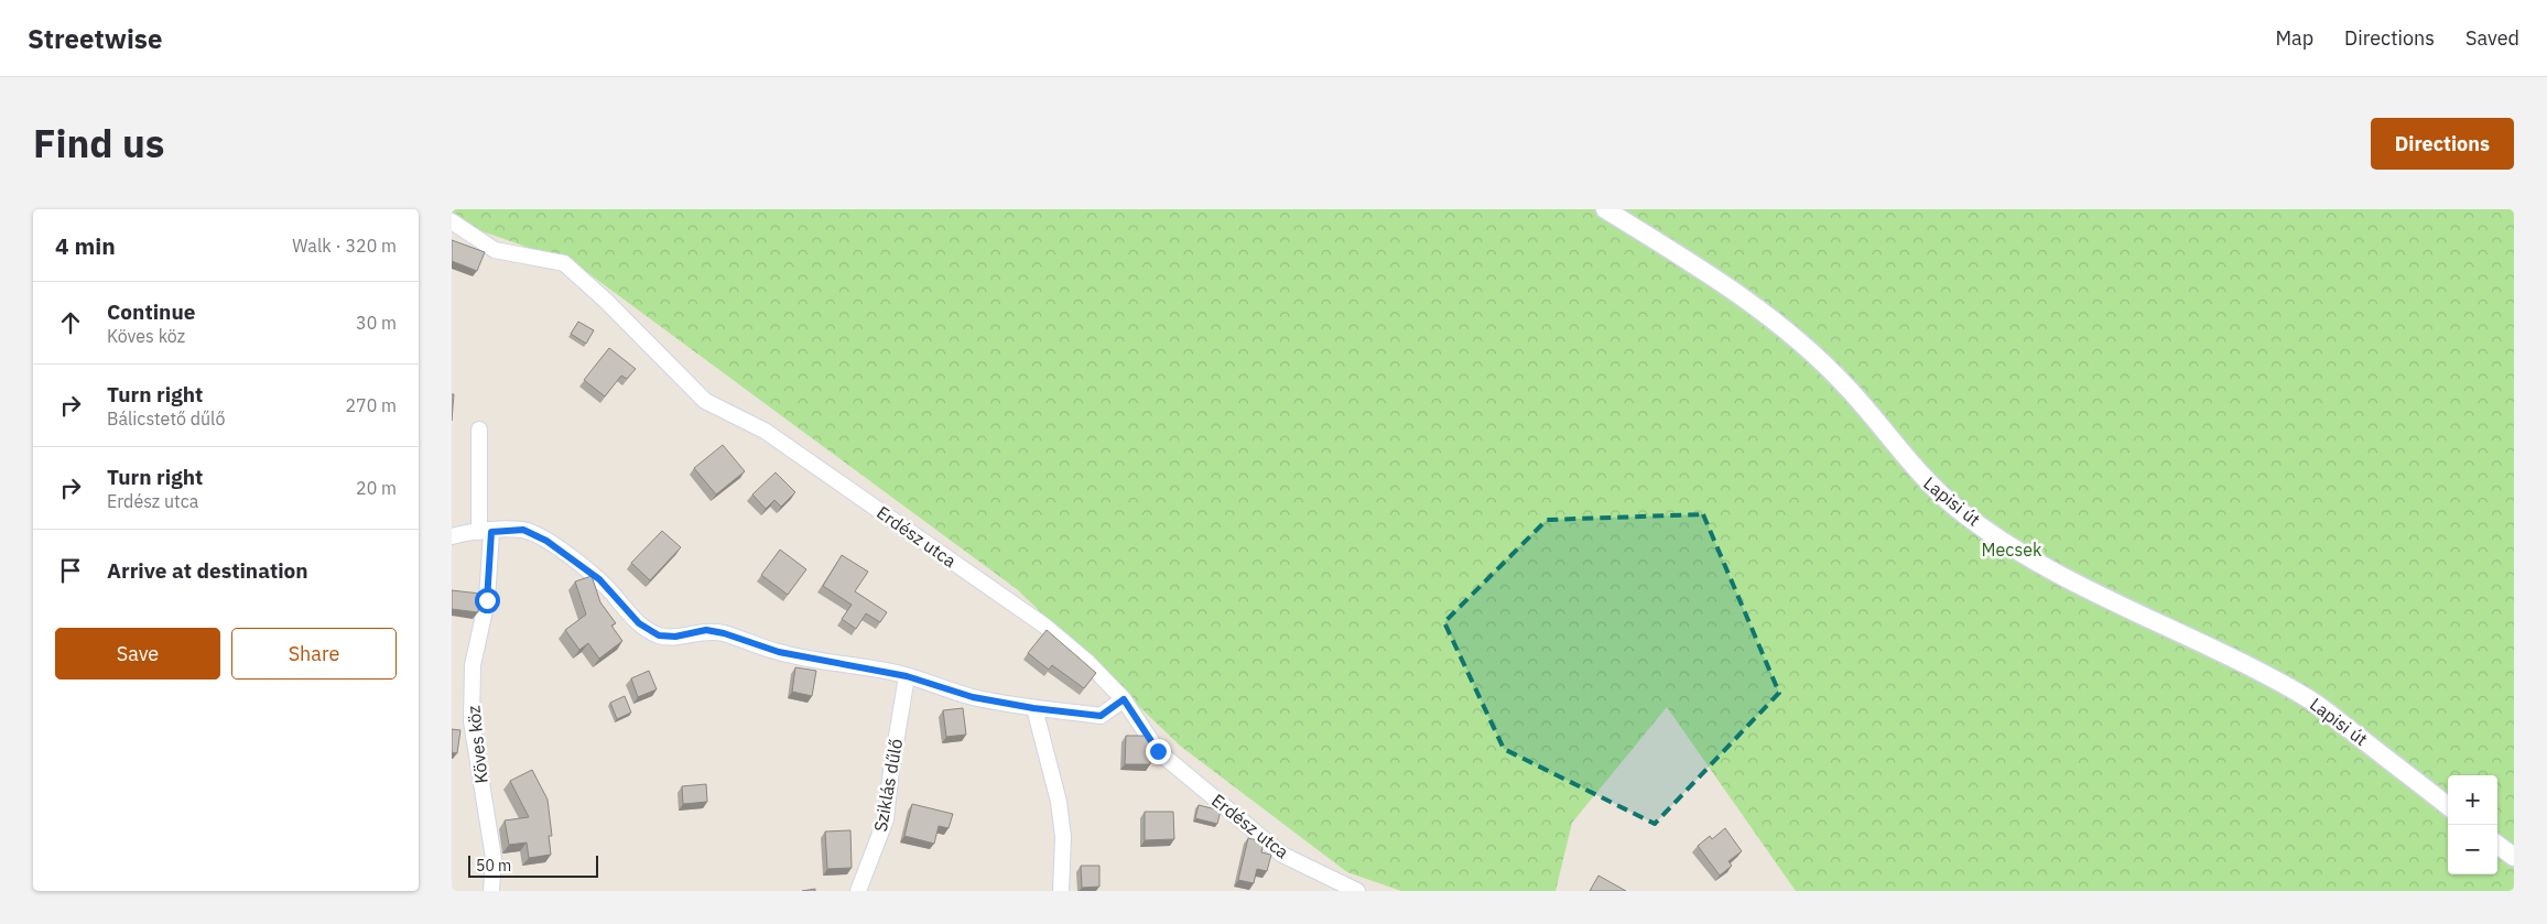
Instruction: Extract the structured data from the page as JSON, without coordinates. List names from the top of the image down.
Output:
{
  "streets": {
    "street": [
      "Lapisi út",
      "Erdész utca",
      "Köves köz",
      "Sziklás dűlő"
    ]
  },
  "parks": ["Mecsek"],
  "scale_bar": "50 m",
  "page": {
    "header": "Streetwise",
    "nav": ["Map", "Directions", "Saved"],
    "title": "Find us",
    "buttons": [
      "Directions",
      ["Save", "Share"]
    ],
    "heading": ["4 min", "Walk · 320 m"],
    "list": [
      ["Continue", "Köves köz", "30 m"],
      ["Turn right", "Bálicstető dűlő", "270 m"],
      ["Turn right", "Erdész utca", "20 m"],
      "Arrive at destination"
    ],
    "map_buttons": ["+", "−"],
    "scale": "50 m"
  }
}
